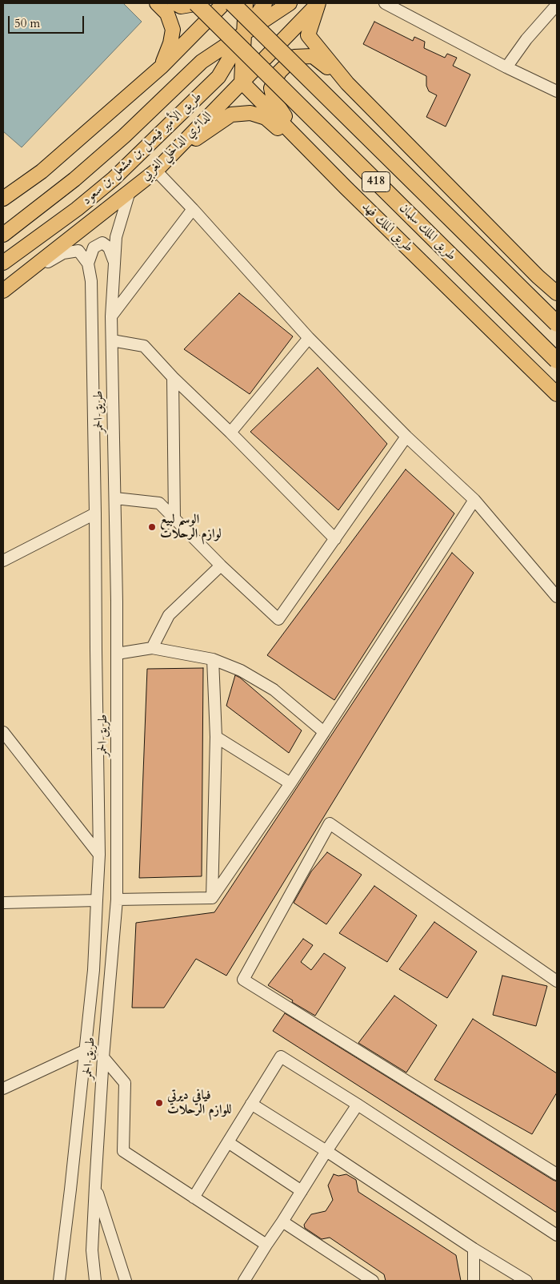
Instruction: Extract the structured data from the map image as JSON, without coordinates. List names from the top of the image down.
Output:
{
  "streets": {
    "highway": ["418", "طريق الملك سلمان"],
    "main road": ["الدائري الداخلي الغربي", "طريق الأمير فيصل بن مشعل بن سعود", "طريق الملك فهد"],
    "street": ["طريق الحمر"]
  },
  "crossings": [
    ["الدائري الداخلي الغربي", "طريق الملك فهد"],
    ["الدائري الداخلي الغربي", "طريق الحمر"]
  ],
  "places": ["الوسم لبيع لوازم الرحلات", "فيافي ديرتي للوازم الرحلات"],
  "scale_bar": "50 m"
}
